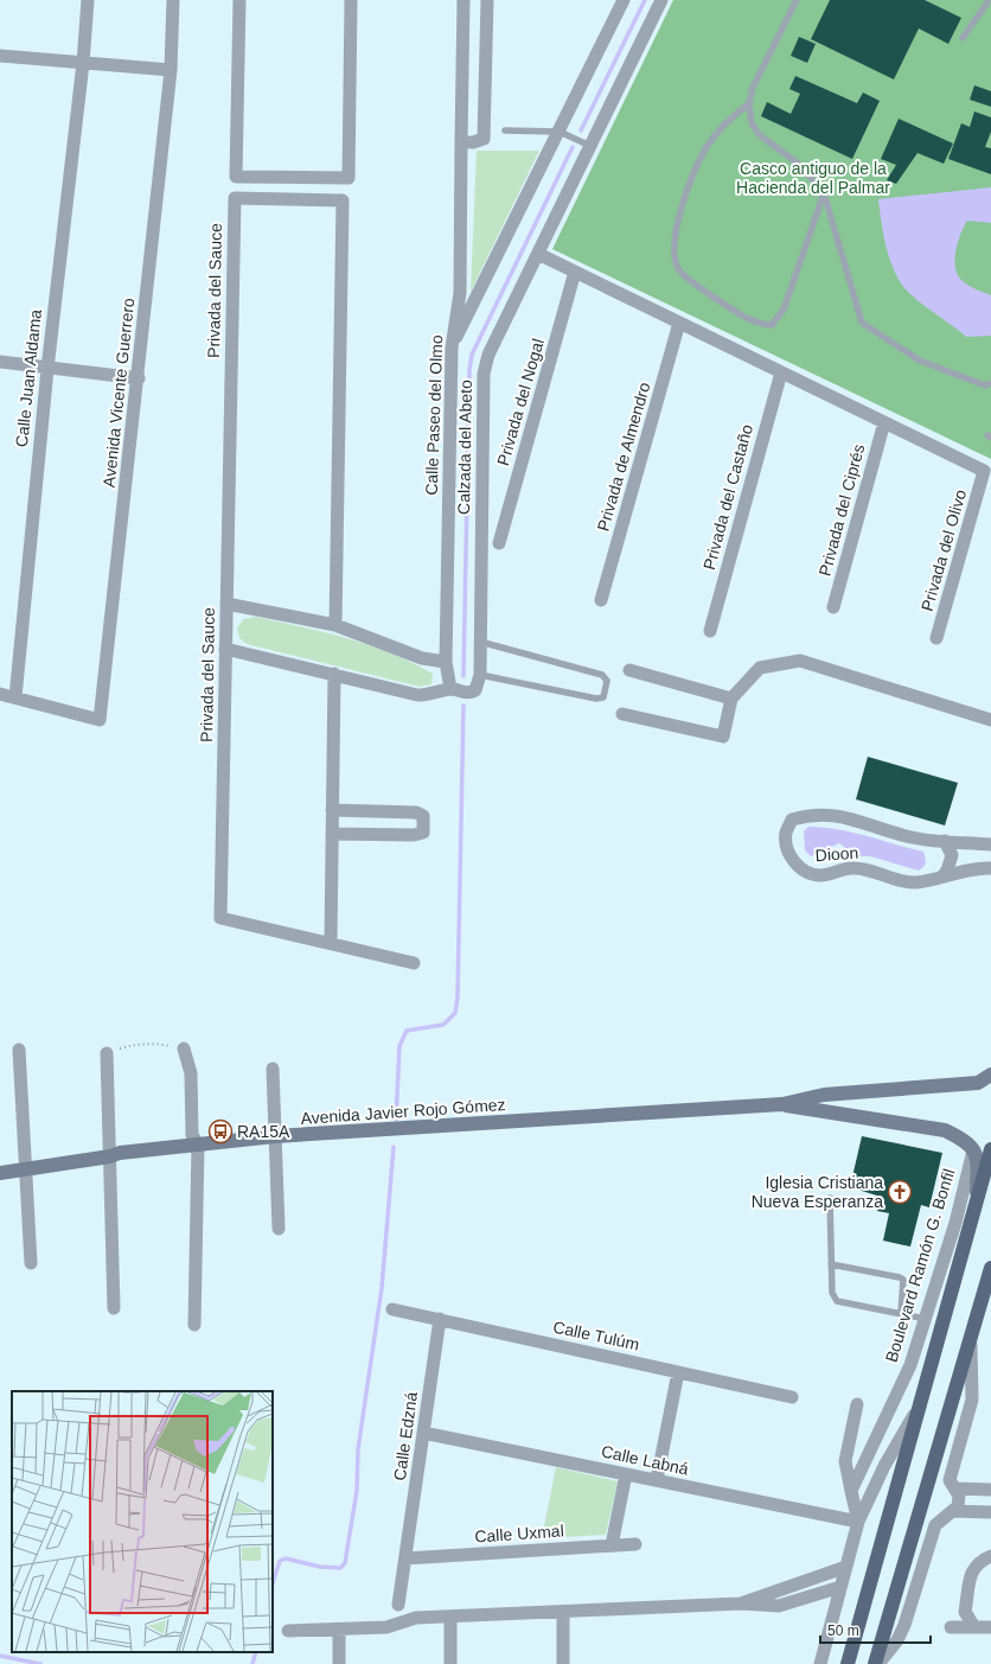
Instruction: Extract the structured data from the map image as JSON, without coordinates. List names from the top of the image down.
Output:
{
  "streets": {
    "main road": ["Boulevard Ramón G. Bonfil"],
    "street": [
      "Privada del Sauce",
      "Calle Juan Aldama",
      "Avenida Vicente Guerrero",
      "Privada del Nogal",
      "Calle Paseo del Olmo",
      "Calzada del Abeto",
      "Privada de Almendro",
      "Privada del Castaño",
      "Privada del Ciprés",
      "Privada del Olivo",
      "Dioon",
      "Avenida Javier Rojo Gómez",
      "Calle Tulúm",
      "Calle Edzná",
      "Calle Labná",
      "Calle Uxmal"
    ]
  },
  "crossings": [
    ["Calle Juan Aldama", "Avenida Vicente Guerrero"],
    ["Privada del Ciprés", "Privada del Olivo"],
    ["Avenida Javier Rojo Gómez", "Boulevard Ramón G. Bonfil"],
    ["Boulevard Ramón G. Bonfil", "Calle Labná"],
    ["Calle Tulúm", "Calle Edzná"],
    ["Calle Edzná", "Calle Labná"],
    ["Calle Edzná", "Calle Uxmal"]
  ],
  "parks": ["Casco antiguo de la Hacienda del Palmar"],
  "places": {
    "bus stop": ["RA15A"],
    "church": ["Iglesia Cristiana Nueva Esperanza"]
  },
  "scale_bar": "50 m"
}
